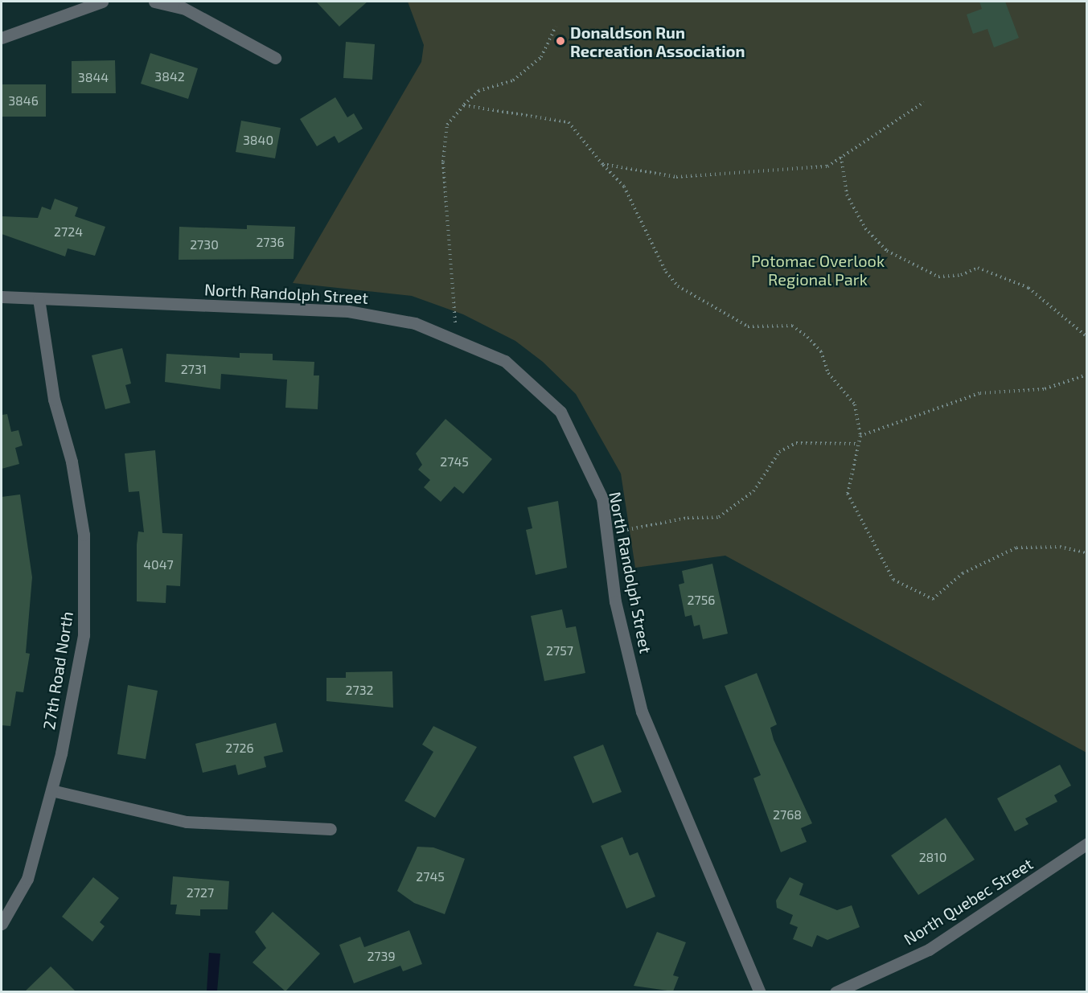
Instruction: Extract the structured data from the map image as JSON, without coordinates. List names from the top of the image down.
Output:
{
  "streets": {
    "street": ["North Randolph Street", "27th Road North", "North Quebec Street"]
  },
  "crossings": [
    ["North Randolph Street", "27th Road North"]
  ],
  "parks": ["Potomac Overlook Regional Park"],
  "places": ["Donaldson Run Recreation Association"],
  "house_numbers": [
    "3842",
    "3844",
    "3846",
    "3840",
    "2724",
    "2736",
    "2730",
    "2731",
    "2745",
    "4047",
    "2756",
    "2757",
    "2732",
    "2726",
    "2768",
    "2810",
    "2745",
    "2727",
    "2739"
  ]
}
